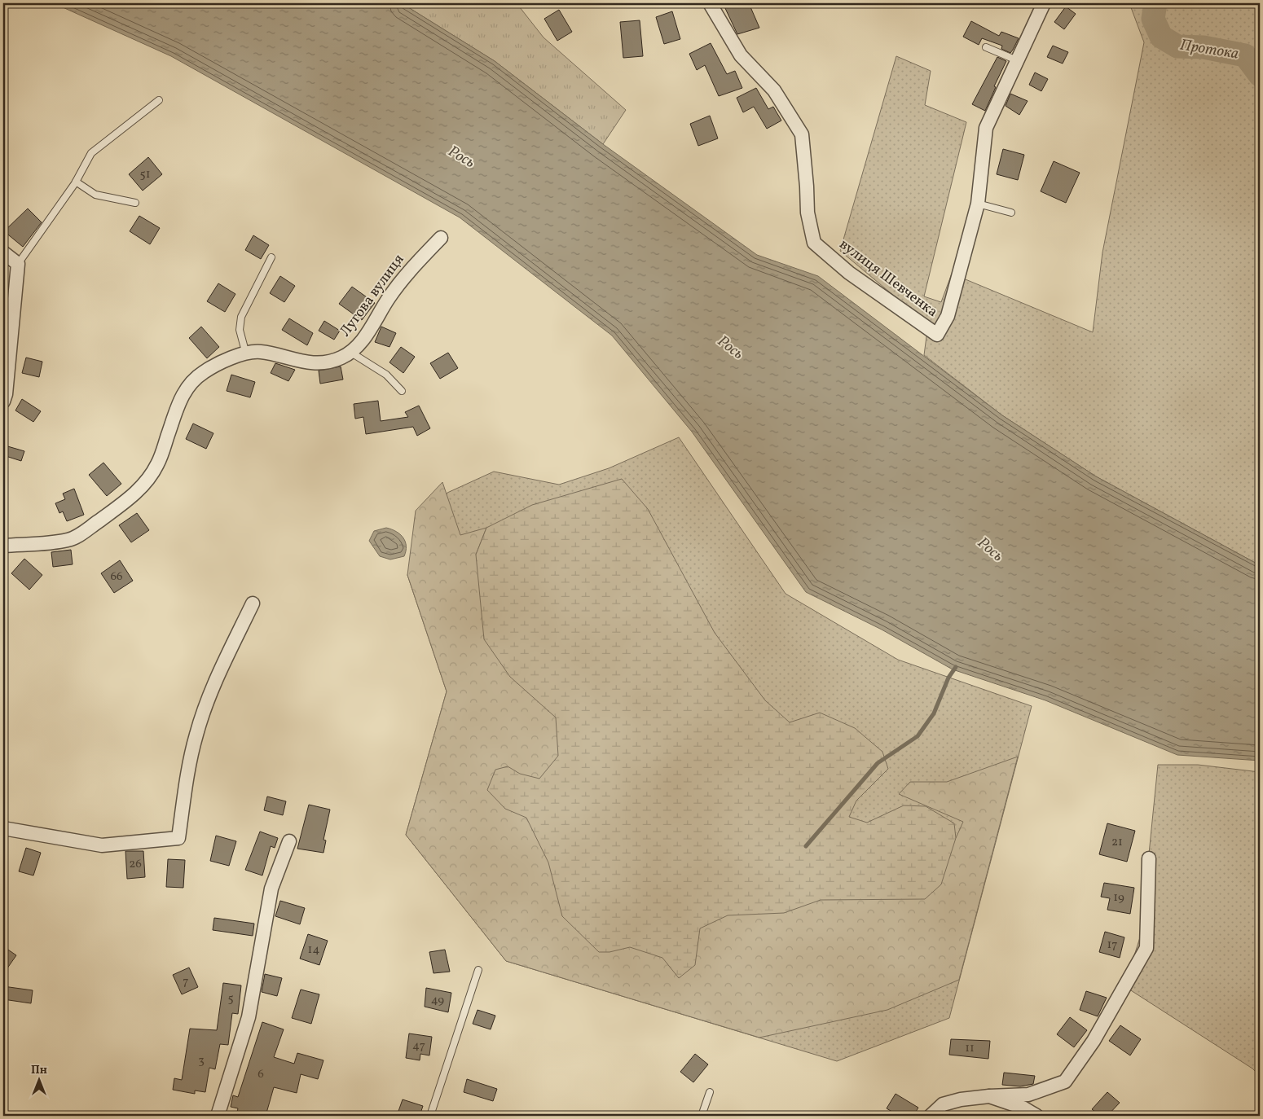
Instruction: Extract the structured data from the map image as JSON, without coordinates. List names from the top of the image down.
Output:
{
  "streets": {
    "street": ["вулиця Шевченка", "Лугова вулиця"]
  },
  "water": ["Протока", "Рось"],
  "house_numbers": [
    "51",
    "66",
    "21",
    "26",
    "19",
    "17",
    "14",
    "7",
    "5",
    "49",
    "47",
    "11",
    "3",
    "6"
  ],
  "north": "top"
}
